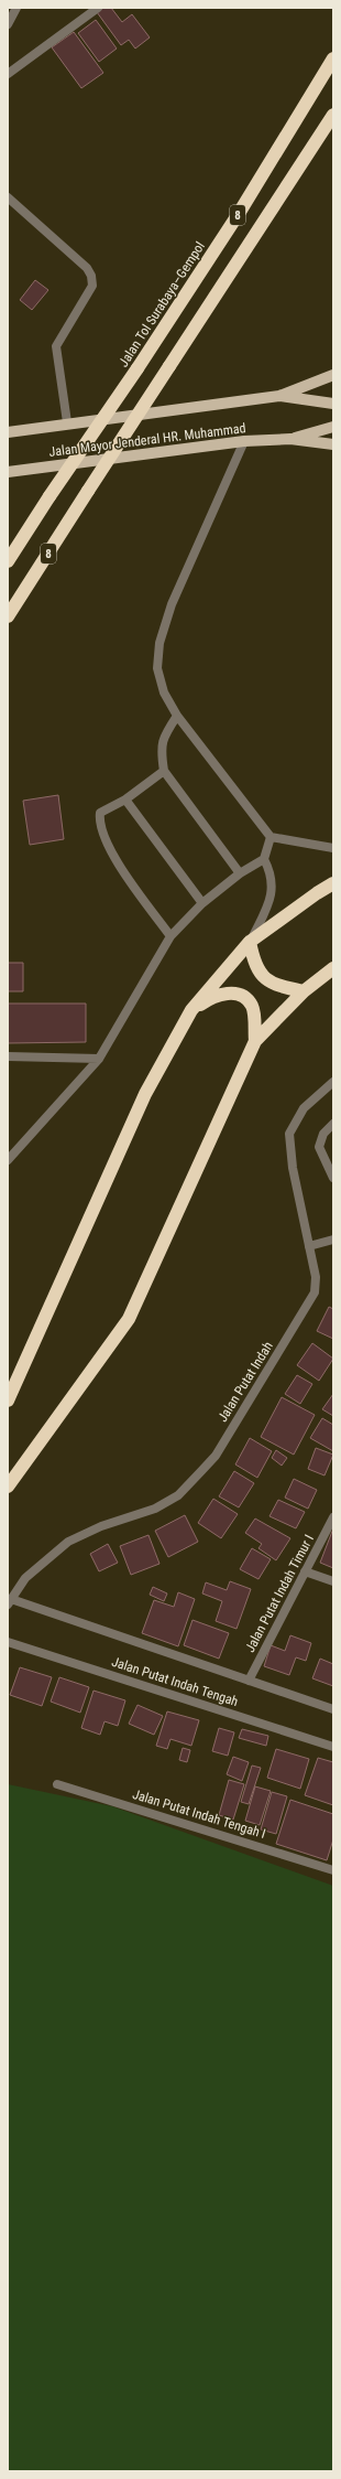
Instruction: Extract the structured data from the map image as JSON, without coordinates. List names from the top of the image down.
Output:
{
  "streets": {
    "highway": ["8", "Jalan Tol Surabaya–Gempol"],
    "main road": ["Jalan Mayor Jenderal HR. Muhammad"],
    "street": [
      "Jalan Putat Indah",
      "Jalan Putat Indah Timur I",
      "Jalan Putat Indah Tengah",
      "Jalan Putat Indah Tengah I"
    ]
  },
  "crossings": [
    ["Jalan Putat Indah", "Jalan Putat Indah Tengah"],
    ["Jalan Putat Indah Timur I", "Jalan Putat Indah Tengah"]
  ]
}
